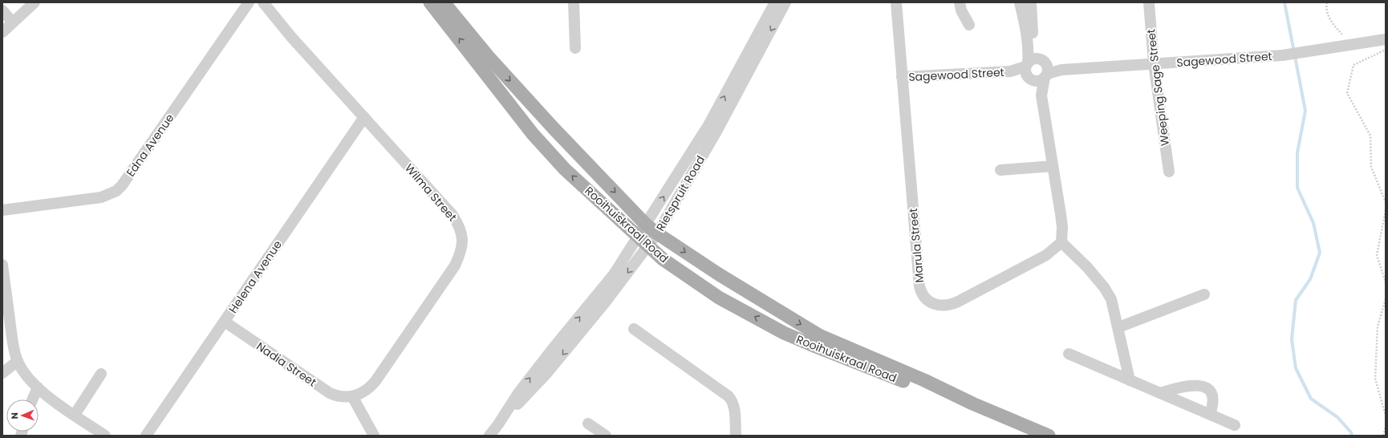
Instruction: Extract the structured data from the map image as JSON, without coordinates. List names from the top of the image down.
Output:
{
  "streets": {
    "main road": ["Rooihuiskraal Road"],
    "street": [
      "Sagewood Street",
      "Weeping Sage Street",
      "Edna Avenue",
      "Wilma Street",
      "Rietspruit Road",
      "Marula Street",
      "Helena Avenue",
      "Nadia Street"
    ]
  },
  "crossings": [
    ["Sagewood Street", "Weeping Sage Street"],
    ["Sagewood Street", "Marula Street"],
    ["Wilma Street", "Helena Avenue"],
    ["Wilma Street", "Nadia Street"],
    ["Rietspruit Road", "Rooihuiskraal Road"],
    ["Helena Avenue", "Nadia Street"]
  ],
  "north": "left"
}
